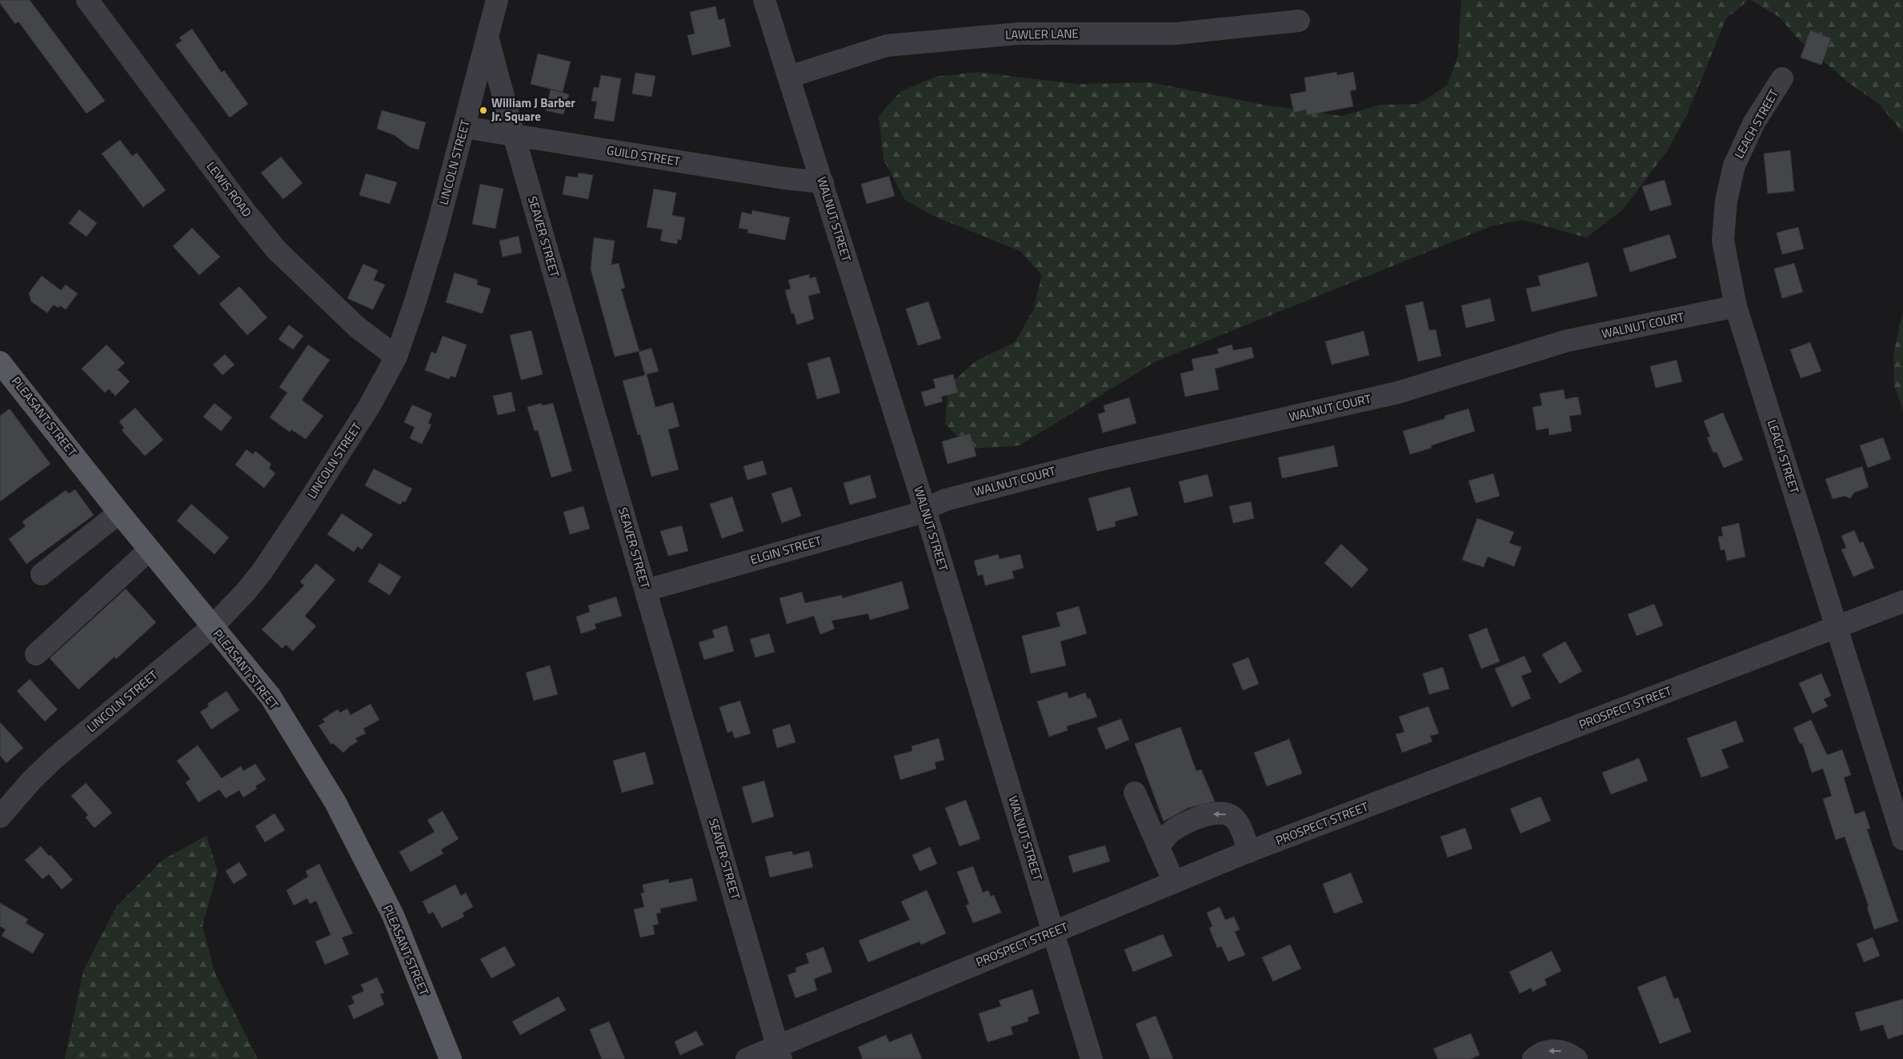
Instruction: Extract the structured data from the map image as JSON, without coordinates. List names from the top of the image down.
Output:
{
  "streets": {
    "main road": ["PLEASANT STREET"],
    "street": [
      "LAWLER LANE",
      "LEACH STREET",
      "GUILD STREET",
      "LINCOLN STREET",
      "LEWIS ROAD",
      "WALNUT STREET",
      "SEAVER STREET",
      "WALNUT COURT",
      "ELGIN STREET",
      "PROSPECT STREET"
    ]
  },
  "crossings": [
    ["LAWLER LANE", "WALNUT STREET"],
    ["LEACH STREET", "WALNUT COURT"],
    ["LEACH STREET", "PROSPECT STREET"],
    ["GUILD STREET", "LINCOLN STREET"],
    ["GUILD STREET", "WALNUT STREET"],
    ["GUILD STREET", "SEAVER STREET"],
    ["LINCOLN STREET", "LEWIS ROAD"],
    ["LINCOLN STREET", "SEAVER STREET"],
    ["LINCOLN STREET", "PLEASANT STREET"],
    ["WALNUT STREET", "WALNUT COURT"],
    ["WALNUT STREET", "ELGIN STREET"],
    ["WALNUT STREET", "PROSPECT STREET"],
    ["SEAVER STREET", "ELGIN STREET"],
    ["SEAVER STREET", "PROSPECT STREET"],
    ["WALNUT COURT", "ELGIN STREET"]
  ],
  "places": ["William J Barber Jr. Square"]
}
